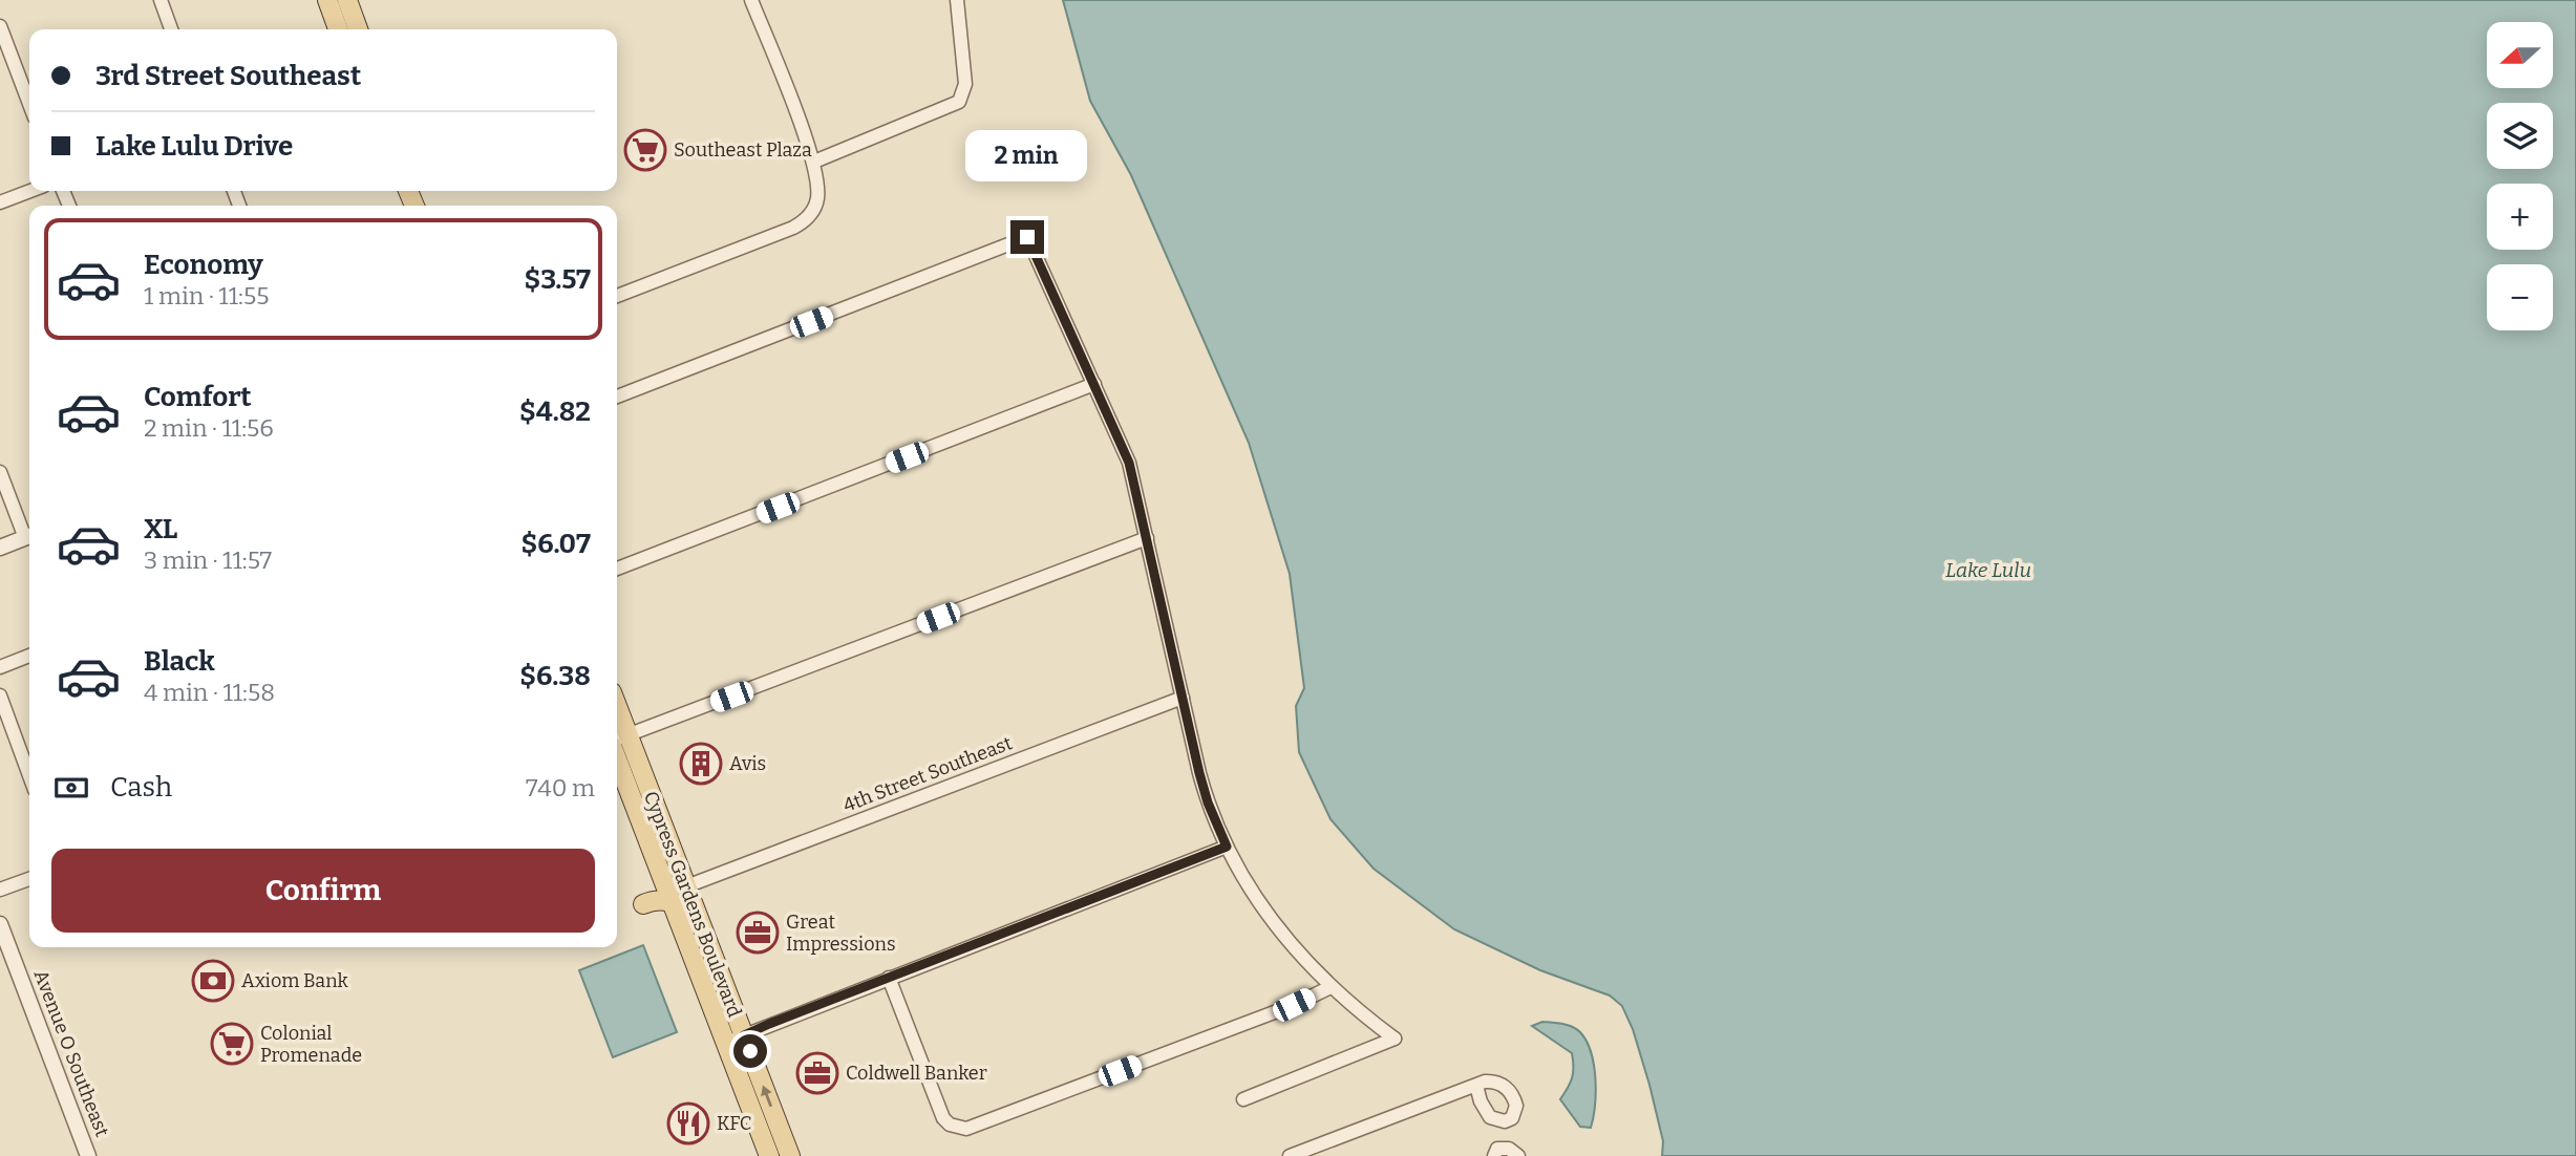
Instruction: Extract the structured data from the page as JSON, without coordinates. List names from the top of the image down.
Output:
{
  "streets": {
    "main road": ["Cypress Gardens Boulevard"],
    "street": ["4th Street Southeast", "Avenue O Southeast"]
  },
  "crossings": [
    ["4th Street Southeast", "Cypress Gardens Boulevard"]
  ],
  "water": ["Lake Lulu"],
  "places": {
    "supermarket": ["Southeast Plaza", "Colonial Promenade"],
    "building": ["Avis"],
    "office": ["Great Impressions", "Coldwell Banker"],
    "bank": ["Axiom Bank"],
    "restaurant": ["KFC"]
  },
  "north": "left",
  "page": {
    "map_buttons": ["+", "−"],
    "banner": ["3rd Street Southeast", "Lake Lulu Drive"],
    "bubble": "2 min",
    "list": [
      {
        "name": "Economy",
        "note": "1 min · 11:55",
        "value": "$3.57"
      },
      {
        "name": "Comfort",
        "note": "2 min · 11:56",
        "value": "$4.82"
      },
      {
        "name": "XL",
        "note": "3 min · 11:57",
        "value": "$6.07"
      },
      {
        "name": "Black",
        "note": "4 min · 11:58",
        "value": "$6.38"
      }
    ],
    "pay": ["Cash", "740 m"],
    "buttons": "Confirm"
  }
}
